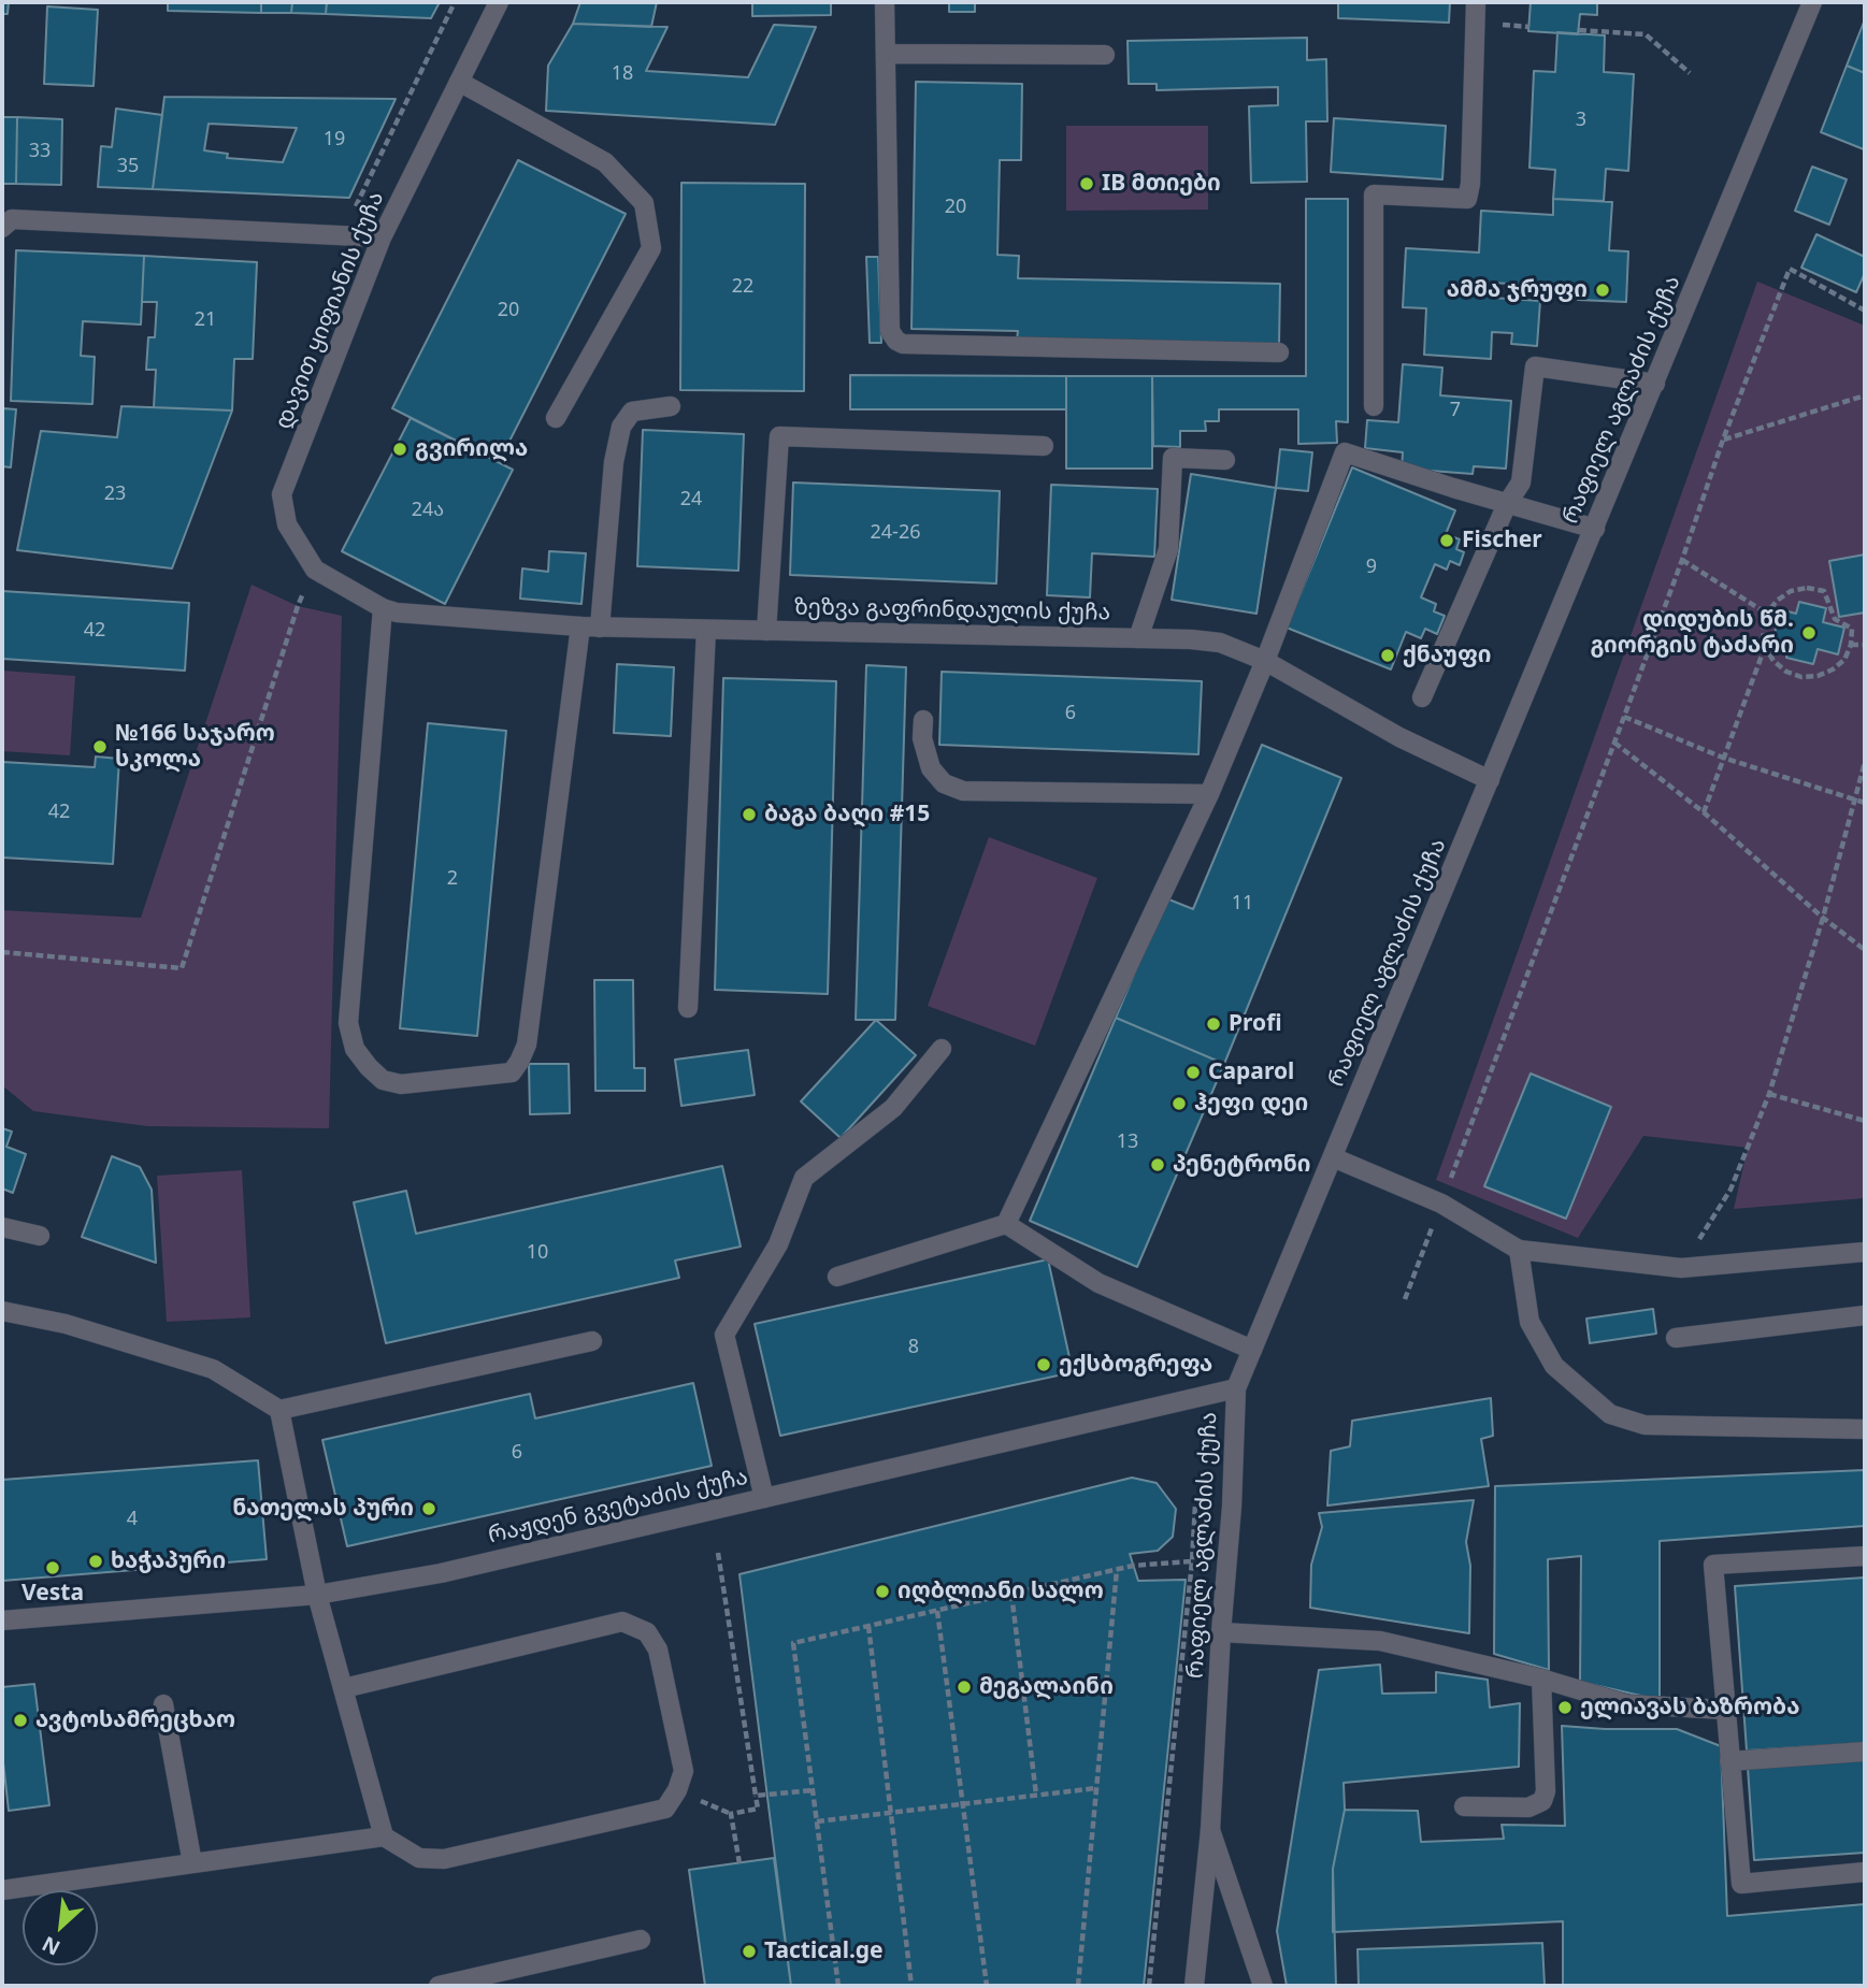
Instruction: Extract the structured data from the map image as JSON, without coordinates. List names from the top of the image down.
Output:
{
  "streets": {
    "street": [
      "დავით ყიფიანის ქუჩა",
      "რაფიელ აგლაძის ქუჩა",
      "ზეზვა გაფრინდაულის ქუჩა",
      "რაჟდენ გვეტაძის ქუჩა"
    ]
  },
  "crossings": [
    ["დავით ყიფიანის ქუჩა", "ზეზვა გაფრინდაულის ქუჩა"],
    ["რაფიელ აგლაძის ქუჩა", "ზეზვა გაფრინდაულის ქუჩა"],
    ["რაფიელ აგლაძის ქუჩა", "რაჟდენ გვეტაძის ქუჩა"]
  ],
  "places": [
    "IB მთიები",
    "ამმა ჯრუფი",
    "გვირილა",
    "Fischer",
    "დიდუბის წმ. გიორგის ტაძარი",
    "ქნაუფი",
    "№166 საჯარო სკოლა",
    "ბაგა ბაღი #15",
    "Profi",
    "Caparol",
    "ჰეფი დეი",
    "პენეტრონი",
    "ექსბოგრეფა",
    "ნათელას პური",
    "ხაჭაპური",
    "Vesta",
    "იღბლიანი სალო",
    "მეგალაინი",
    "ელიავას ბაზრობა",
    "ავტოსამრეცხაო",
    "Tactical.ge"
  ],
  "house_numbers": [
    "18",
    "3",
    "19",
    "33",
    "35",
    "20",
    "22",
    "20",
    "21",
    "7",
    "23",
    "24",
    "24ა",
    "24-26",
    "9",
    "42",
    "6",
    "42",
    "2",
    "11",
    "13",
    "10",
    "8",
    "6",
    "4"
  ],
  "north": "bottom left"
}
